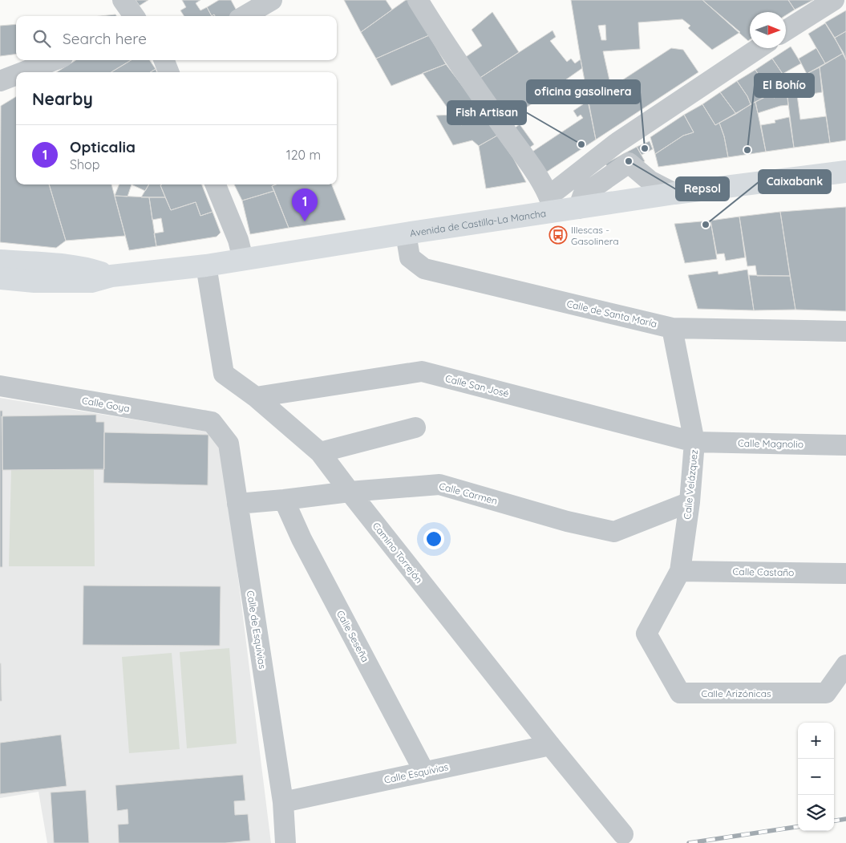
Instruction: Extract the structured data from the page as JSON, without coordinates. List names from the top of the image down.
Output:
{
  "streets": {
    "main road": ["Avenida de Castilla-La Mancha"],
    "street": [
      "Calle de Santa María",
      "Calle San José",
      "Calle Goya",
      "Calle Magnolio",
      "Calle Velázquez",
      "Calle Carmen",
      "Camino Torrejón",
      "Calle Castaño",
      "Calle de Esquivias",
      "Calle Seseña",
      "Calle Arizónicas",
      "Calle Esquivias"
    ]
  },
  "crossings": [
    ["Avenida de Castilla-La Mancha", "Calle de Santa María"],
    ["Avenida de Castilla-La Mancha", "Camino Torrejón"],
    ["Calle de Santa María", "Calle Velázquez"],
    ["Calle San José", "Calle Magnolio"],
    ["Calle San José", "Calle Velázquez"],
    ["Calle San José", "Camino Torrejón"],
    ["Calle Goya", "Calle de Esquivias"],
    ["Calle Magnolio", "Calle Velázquez"],
    ["Calle Velázquez", "Calle Carmen"],
    ["Calle Velázquez", "Calle Castaño"],
    ["Calle Velázquez", "Calle Arizónicas"],
    ["Calle Carmen", "Camino Torrejón"],
    ["Calle Carmen", "Calle de Esquivias"],
    ["Calle Carmen", "Calle Seseña"],
    ["Camino Torrejón", "Calle Esquivias"],
    ["Calle de Esquivias", "Calle Esquivias"],
    ["Calle Seseña", "Calle Esquivias"]
  ],
  "places": {
    "other": [
      "Fish Artisan",
      "oficina gasolinera",
      "El Bohío",
      "Repsol",
      "Caixabank"
    ],
    "bus stop": ["Illescas - Gasolinera"]
  },
  "north": "right",
  "page": {
    "search": "Search here",
    "heading": "Nearby",
    "list": [
      {
        "mark": "1",
        "name": "Opticalia",
        "note": "Shop",
        "value": "120 m"
      }
    ],
    "pins": "1",
    "map_buttons": ["+", "−"]
  }
}
